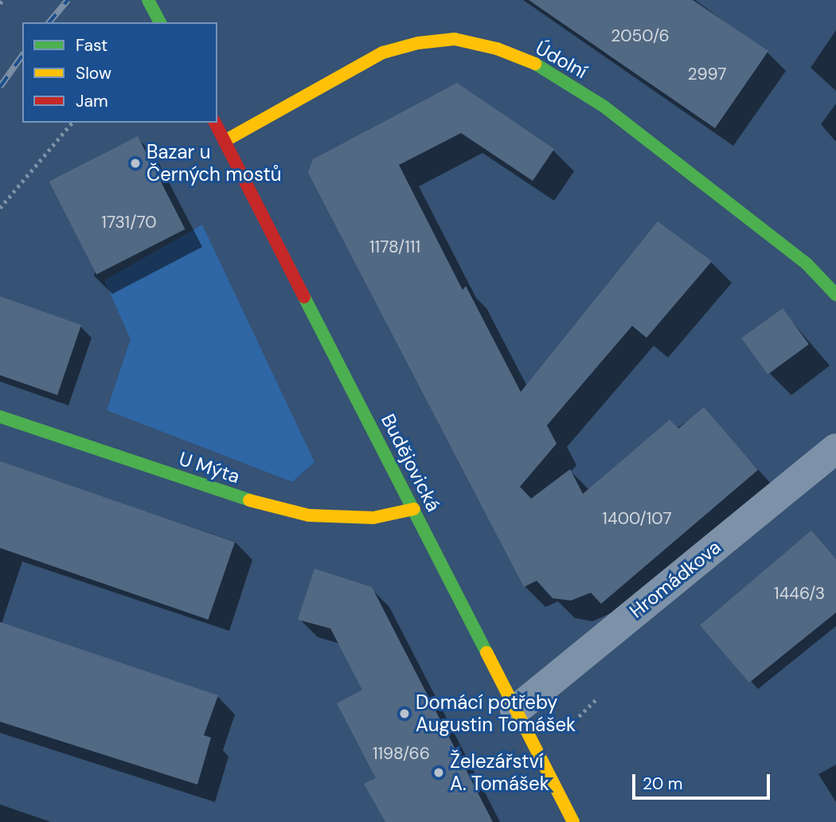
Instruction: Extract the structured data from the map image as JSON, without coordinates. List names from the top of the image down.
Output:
{
  "streets": {
    "street": [
      "Údolní",
      "Budějovická",
      "U Mýta",
      "Hromádkova"
    ]
  },
  "crossings": [
    ["Údolní", "Budějovická"],
    ["Budějovická", "U Mýta"],
    ["Budějovická", "Hromádkova"]
  ],
  "places": ["Bazar u Černých mostů", "Domácí potřeby Augustin Tomášek", "Železářství A. Tomášek"],
  "house_numbers": [
    "2050/6",
    "2997",
    "1731/70",
    "1178/111",
    "1400/107",
    "1446/3",
    "1198/66"
  ],
  "legend": ["Fast", "Slow", "Jam"],
  "scale_bar": "20 m"
}
